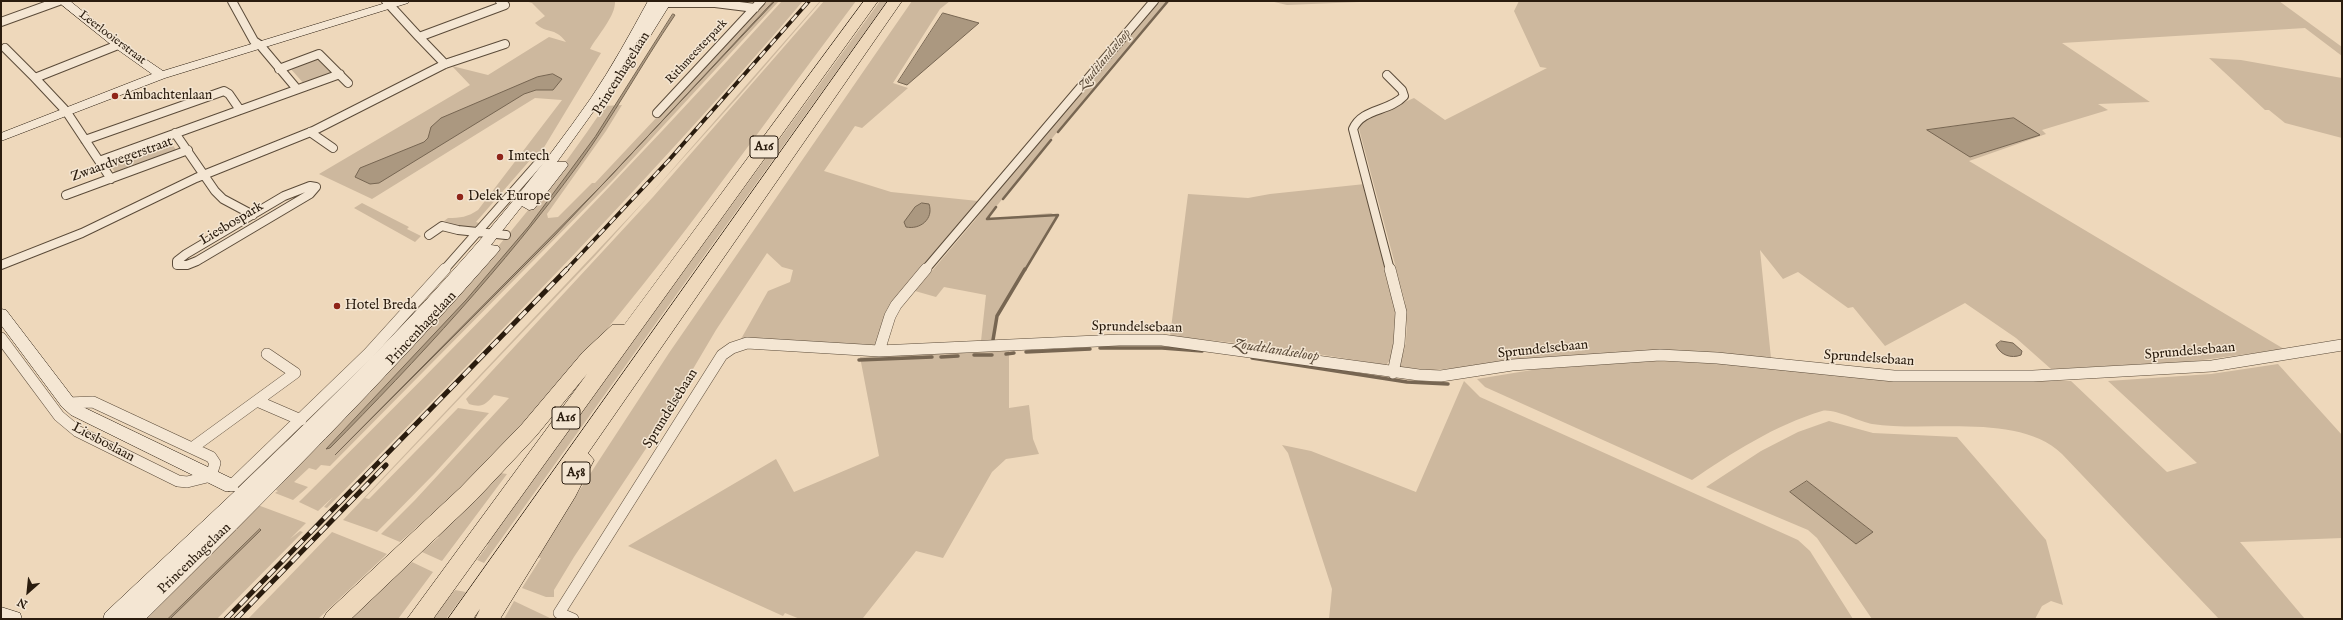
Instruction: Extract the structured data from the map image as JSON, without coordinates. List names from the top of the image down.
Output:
{
  "streets": {
    "highway": ["A16", "A58"],
    "main road": ["Leerlooierstraat", "Princenhagelaan", "Liesboslaan"],
    "street": [
      "Rithmeesterpark",
      "Zwaardvegerstraat",
      "Liesbospark",
      "Sprundelsebaan"
    ]
  },
  "crossings": [
    ["Rithmeesterpark", "Princenhagelaan"],
    ["Princenhagelaan", "Liesboslaan"],
    ["A16", "A58"],
    ["Zwaardvegerstraat", "Liesbospark"]
  ],
  "water": ["Zoudtlandseloop"],
  "places": [
    "Ambachtenlaan",
    "Imtech",
    "Delek Europe",
    "Hotel Breda"
  ],
  "north": "bottom left"
}
